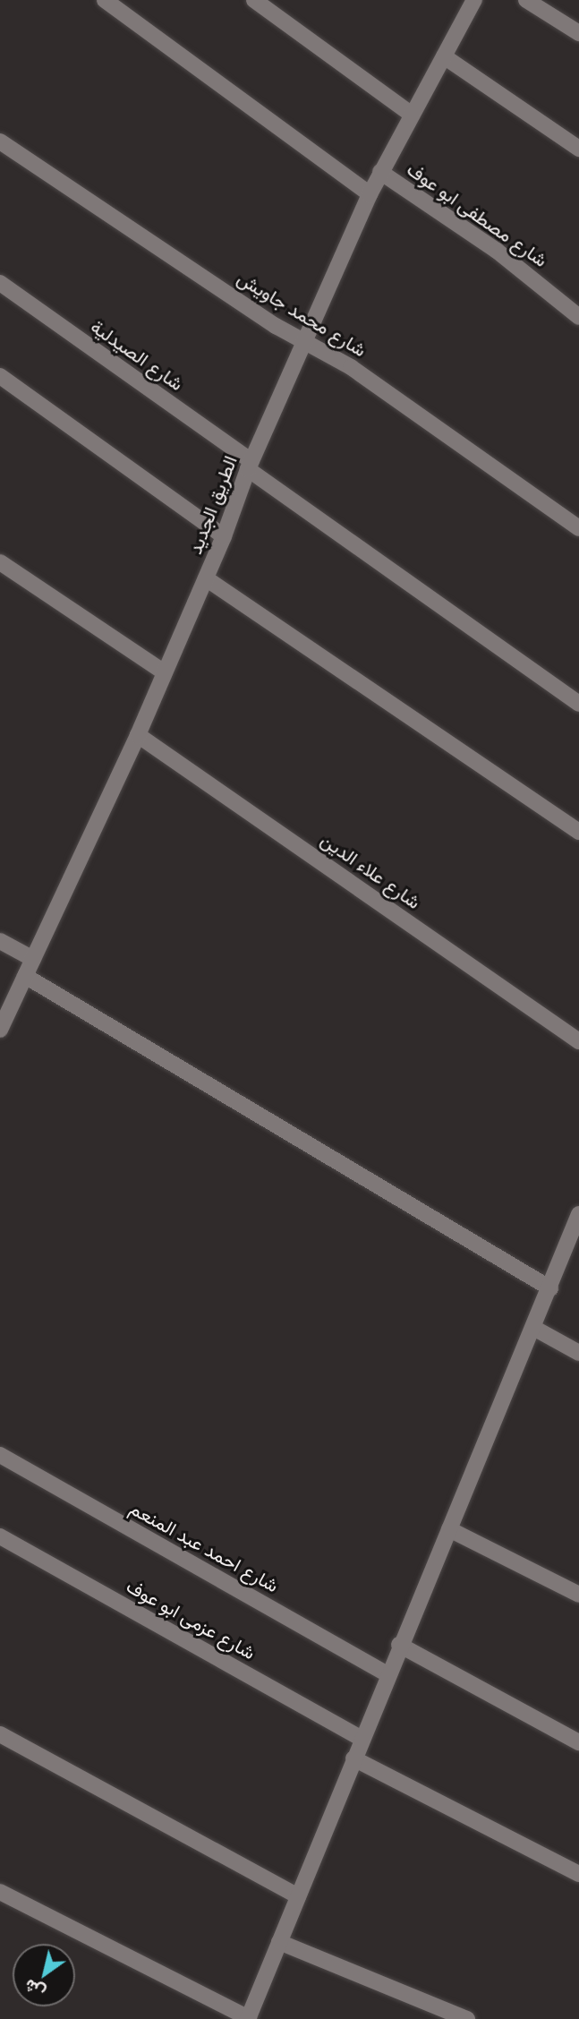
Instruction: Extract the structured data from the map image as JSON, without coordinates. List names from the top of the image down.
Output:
{
  "streets": {
    "street": [
      "شارع مصطفى ابو عوف",
      "شارع محمد جاويش",
      "شارع الصيدلية",
      "الطريق الجديد",
      "شارع علاء الدين",
      "شارع احمد عبد المنعم",
      "شارع عزمى ابو عوف"
    ]
  },
  "crossings": [
    ["شارع مصطفى ابو عوف", "الطريق الجديد"],
    ["شارع محمد جاويش", "الطريق الجديد"],
    ["شارع الصيدلية", "الطريق الجديد"],
    ["الطريق الجديد", "شارع علاء الدين"]
  ],
  "north": "bottom left"
}
